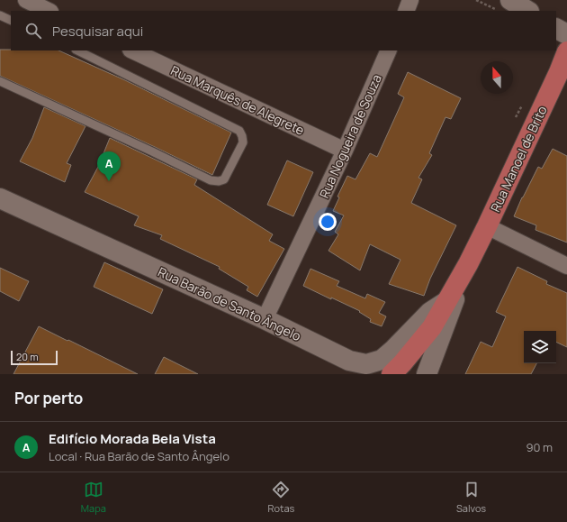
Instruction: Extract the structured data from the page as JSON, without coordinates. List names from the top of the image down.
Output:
{
  "streets": {
    "main road": ["Rua Manoel de Brito"],
    "street": ["Rua Marquês de Alegrete", "Rua Nogueira de Souza", "Rua Barão de Santo Ângelo"]
  },
  "crossings": [
    ["Rua Marquês de Alegrete", "Rua Nogueira de Souza"],
    ["Rua Nogueira de Souza", "Rua Barão de Santo Ângelo"],
    ["Rua Manoel de Brito", "Rua Barão de Santo Ângelo"]
  ],
  "scale_bar": "20 m",
  "north": "top",
  "page": {
    "search": "Pesquisar aqui",
    "pins": "A",
    "scale": "20 m",
    "heading": "Por perto",
    "list": [
      {
        "mark": "A",
        "name": "Edifício Morada Bela Vista",
        "note": "Local · Rua Barão de Santo Ângelo",
        "value": "90 m"
      }
    ],
    "nav": ["Mapa", "Rotas", "Salvos"]
  }
}
